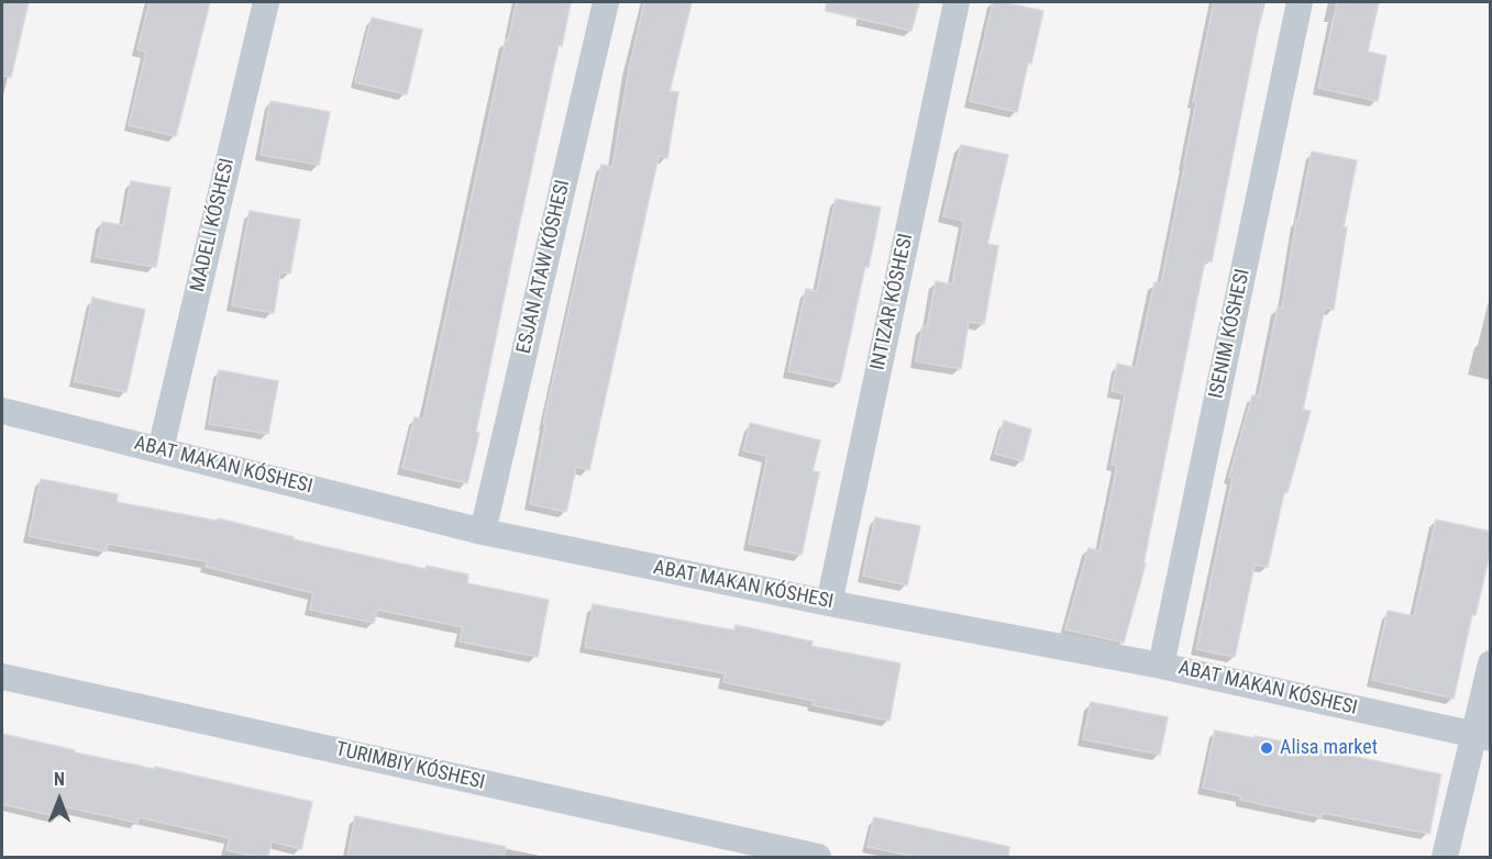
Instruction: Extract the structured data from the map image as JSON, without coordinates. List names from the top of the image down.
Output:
{
  "streets": {
    "street": [
      "MADELI KÓSHESI",
      "ESJAN ATAW KÓSHESI",
      "INTIZAR KÓSHESI",
      "ISENIM KÓSHESI",
      "ABAT MAKAN KÓSHESI"
    ]
  },
  "crossings": [
    ["MADELI KÓSHESI", "ABAT MAKAN KÓSHESI"],
    ["ESJAN ATAW KÓSHESI", "ABAT MAKAN KÓSHESI"],
    ["INTIZAR KÓSHESI", "ABAT MAKAN KÓSHESI"],
    ["ISENIM KÓSHESI", "ABAT MAKAN KÓSHESI"]
  ],
  "places": ["Alisa market"],
  "north": "top"
}
